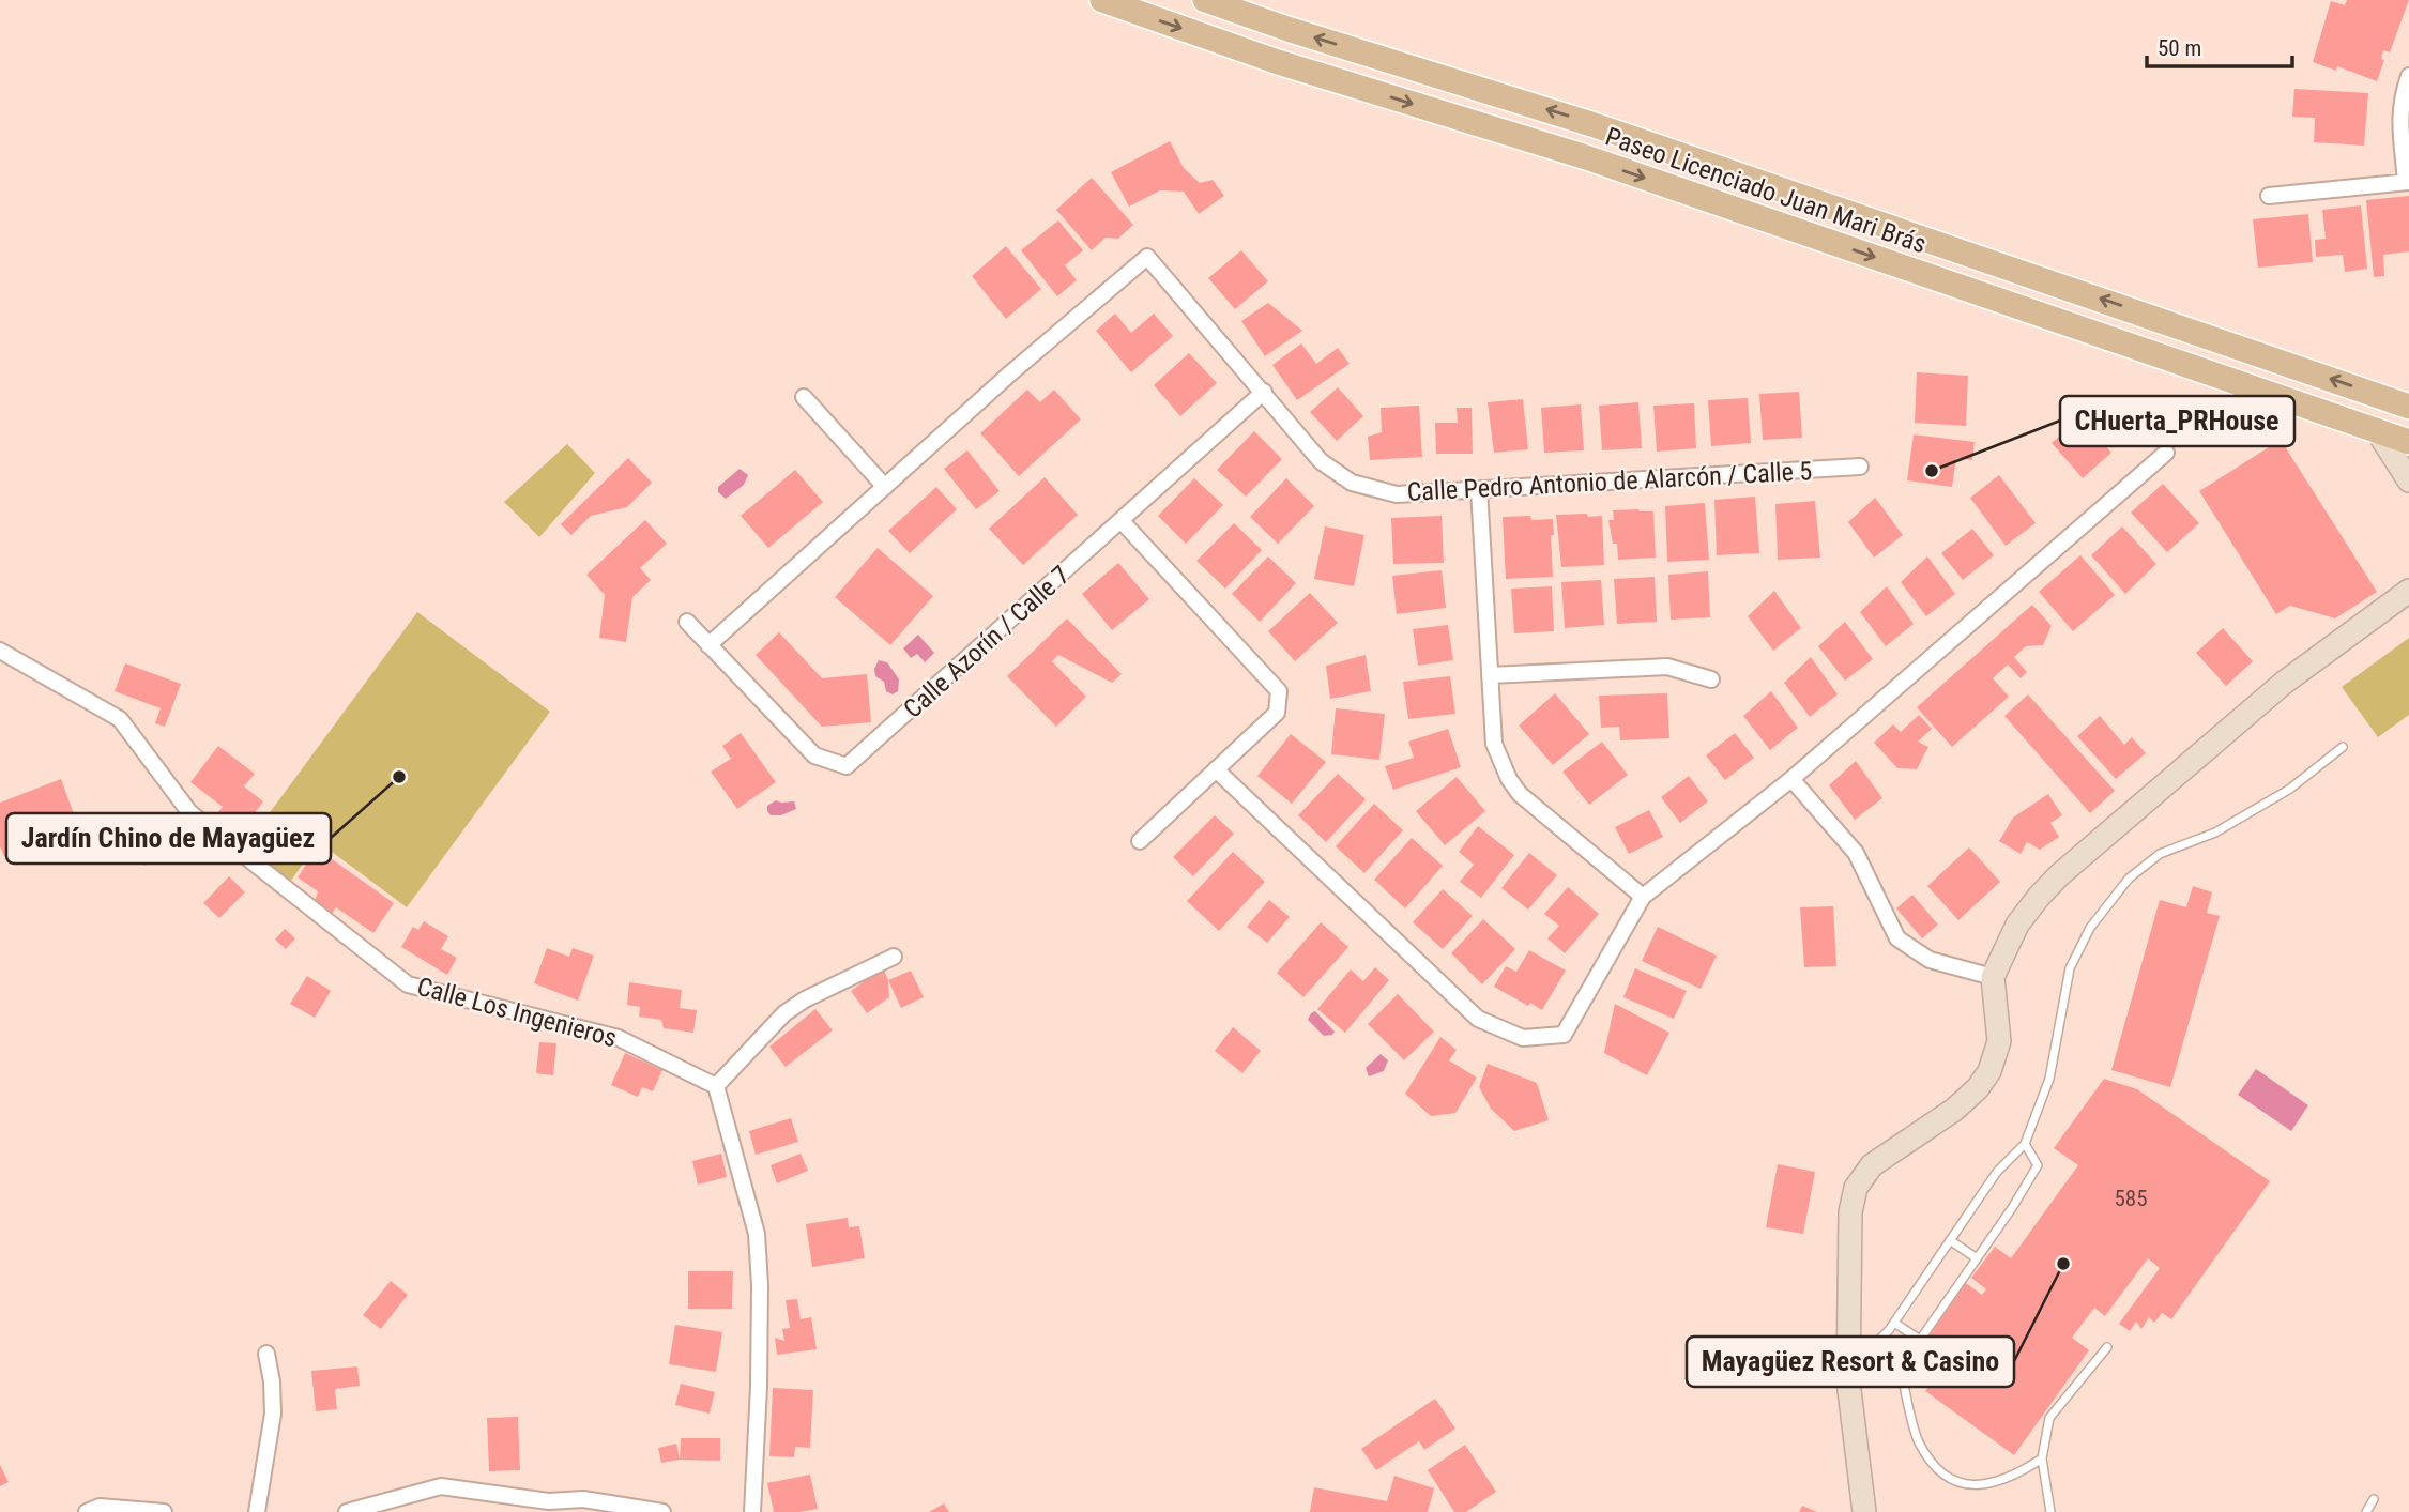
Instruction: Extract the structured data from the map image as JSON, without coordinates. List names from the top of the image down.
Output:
{
  "streets": {
    "main road": ["Paseo Licenciado Juan Mari Brás"],
    "street": ["Calle Pedro Antonio de Alarcón / Calle 5", "Calle Azorín / Calle 7", "Calle Los Ingenieros"]
  },
  "crossings": [
    ["Calle Pedro Antonio de Alarcón / Calle 5", "Calle Azorín / Calle 7"]
  ],
  "places": ["CHuerta_PRHouse", "Jardín Chino de Mayagüez", "Mayagüez Resort & Casino"],
  "house_numbers": ["585"],
  "scale_bar": "50 m"
}
